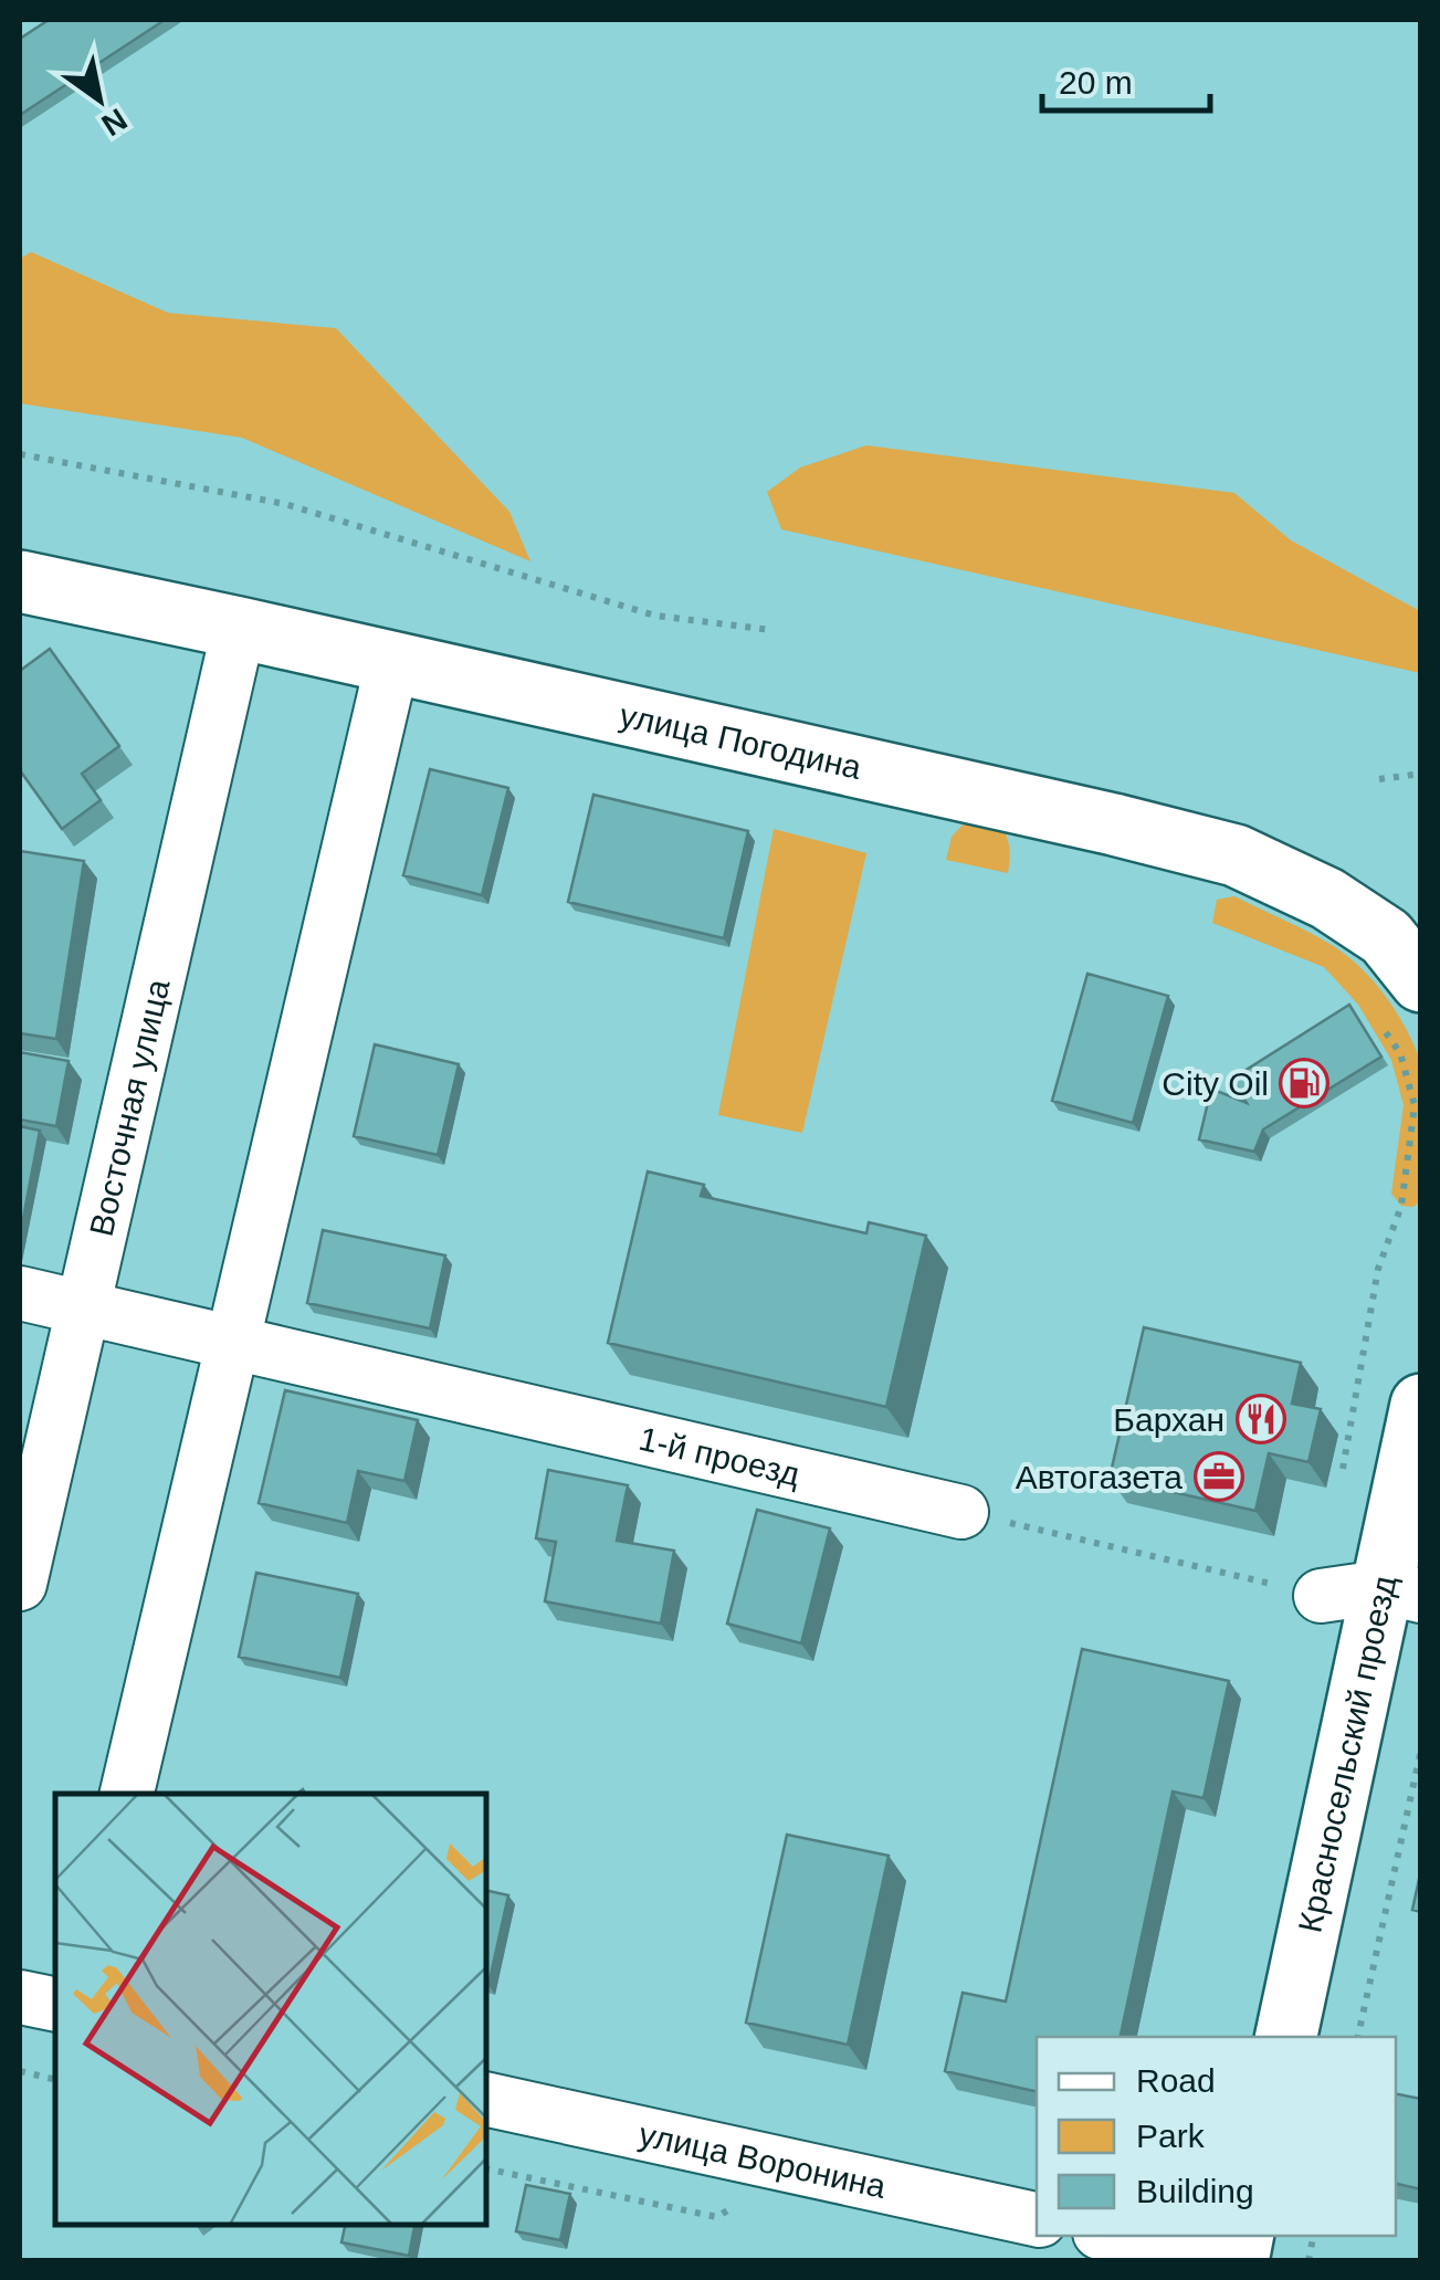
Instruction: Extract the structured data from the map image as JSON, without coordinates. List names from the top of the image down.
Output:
{
  "streets": {
    "street": [
      "улица Погодина",
      "Восточная улица",
      "1-й проезд",
      "Красносельский проезд",
      "улица Воронина"
    ]
  },
  "crossings": [
    ["улица Погодина", "Восточная улица"],
    ["Восточная улица", "1-й проезд"]
  ],
  "places": {
    "fuel station": ["City Oil"],
    "restaurant": ["Бархан"],
    "office": ["Автогазета"]
  },
  "legend": ["Road", "Park", "Building"],
  "scale_bar": "20 m",
  "north": "bottom right"
}
